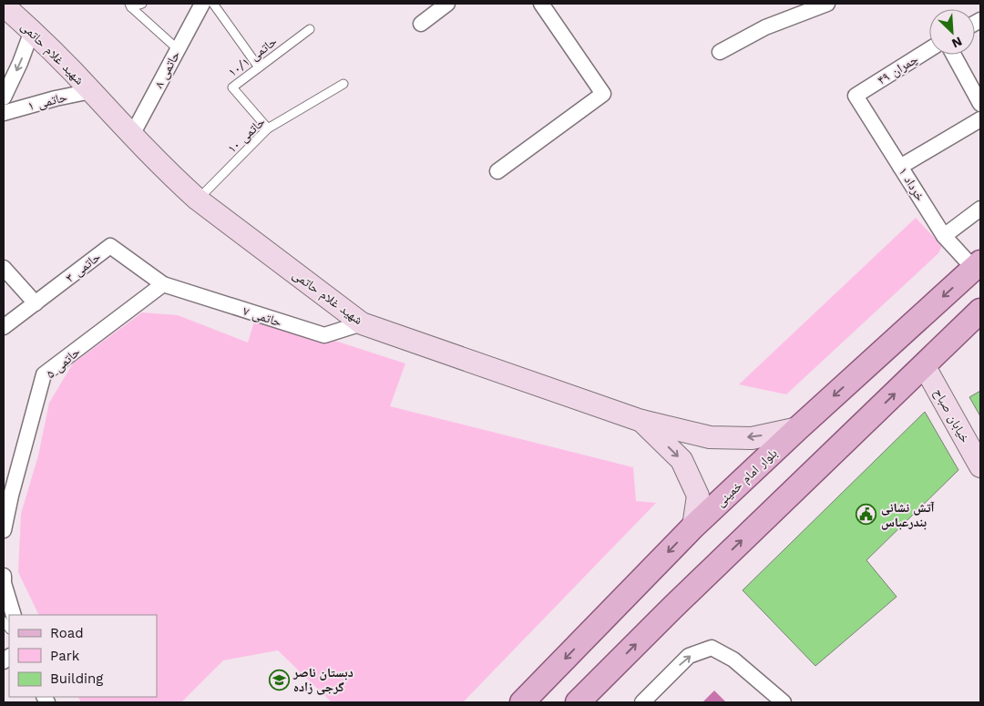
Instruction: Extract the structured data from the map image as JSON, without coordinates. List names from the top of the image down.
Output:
{
  "streets": {
    "main road": ["بلوار امام خمینی"],
    "street": [
      "شهید غلام حاتمی",
      "حاتمی ۸",
      "چمران ۴۹",
      "حاتمی ۱",
      "خرداد ۱",
      "حاتمی ۳",
      "حاتمی ۷",
      "حاتمی ۵",
      "خیابان صباح"
    ],
    "lane": ["حاتمی ۱۰/۱", "حاتمی ۱۰"]
  },
  "crossings": [
    ["شهید غلام حاتمی", "حاتمی ۸"],
    ["شهید غلام حاتمی", "حاتمی ۱"],
    ["شهید غلام حاتمی", "حاتمی ۱۰"],
    ["شهید غلام حاتمی", "حاتمی ۷"],
    ["شهید غلام حاتمی", "بلوار امام خمینی"],
    ["حاتمی ۱۰/۱", "حاتمی ۱۰"],
    ["چمران ۴۹", "خرداد ۱"],
    ["خرداد ۱", "بلوار امام خمینی"],
    ["حاتمی ۳", "حاتمی ۷"],
    ["حاتمی ۳", "حاتمی ۵"],
    ["حاتمی ۷", "حاتمی ۵"]
  ],
  "places": {
    "public building": ["آتش نشانی بندرعباس"],
    "school or university": ["دبستان ناصر گرجی زاده"]
  },
  "legend": ["Road", "Park", "Building"],
  "north": "bottom right"
}
